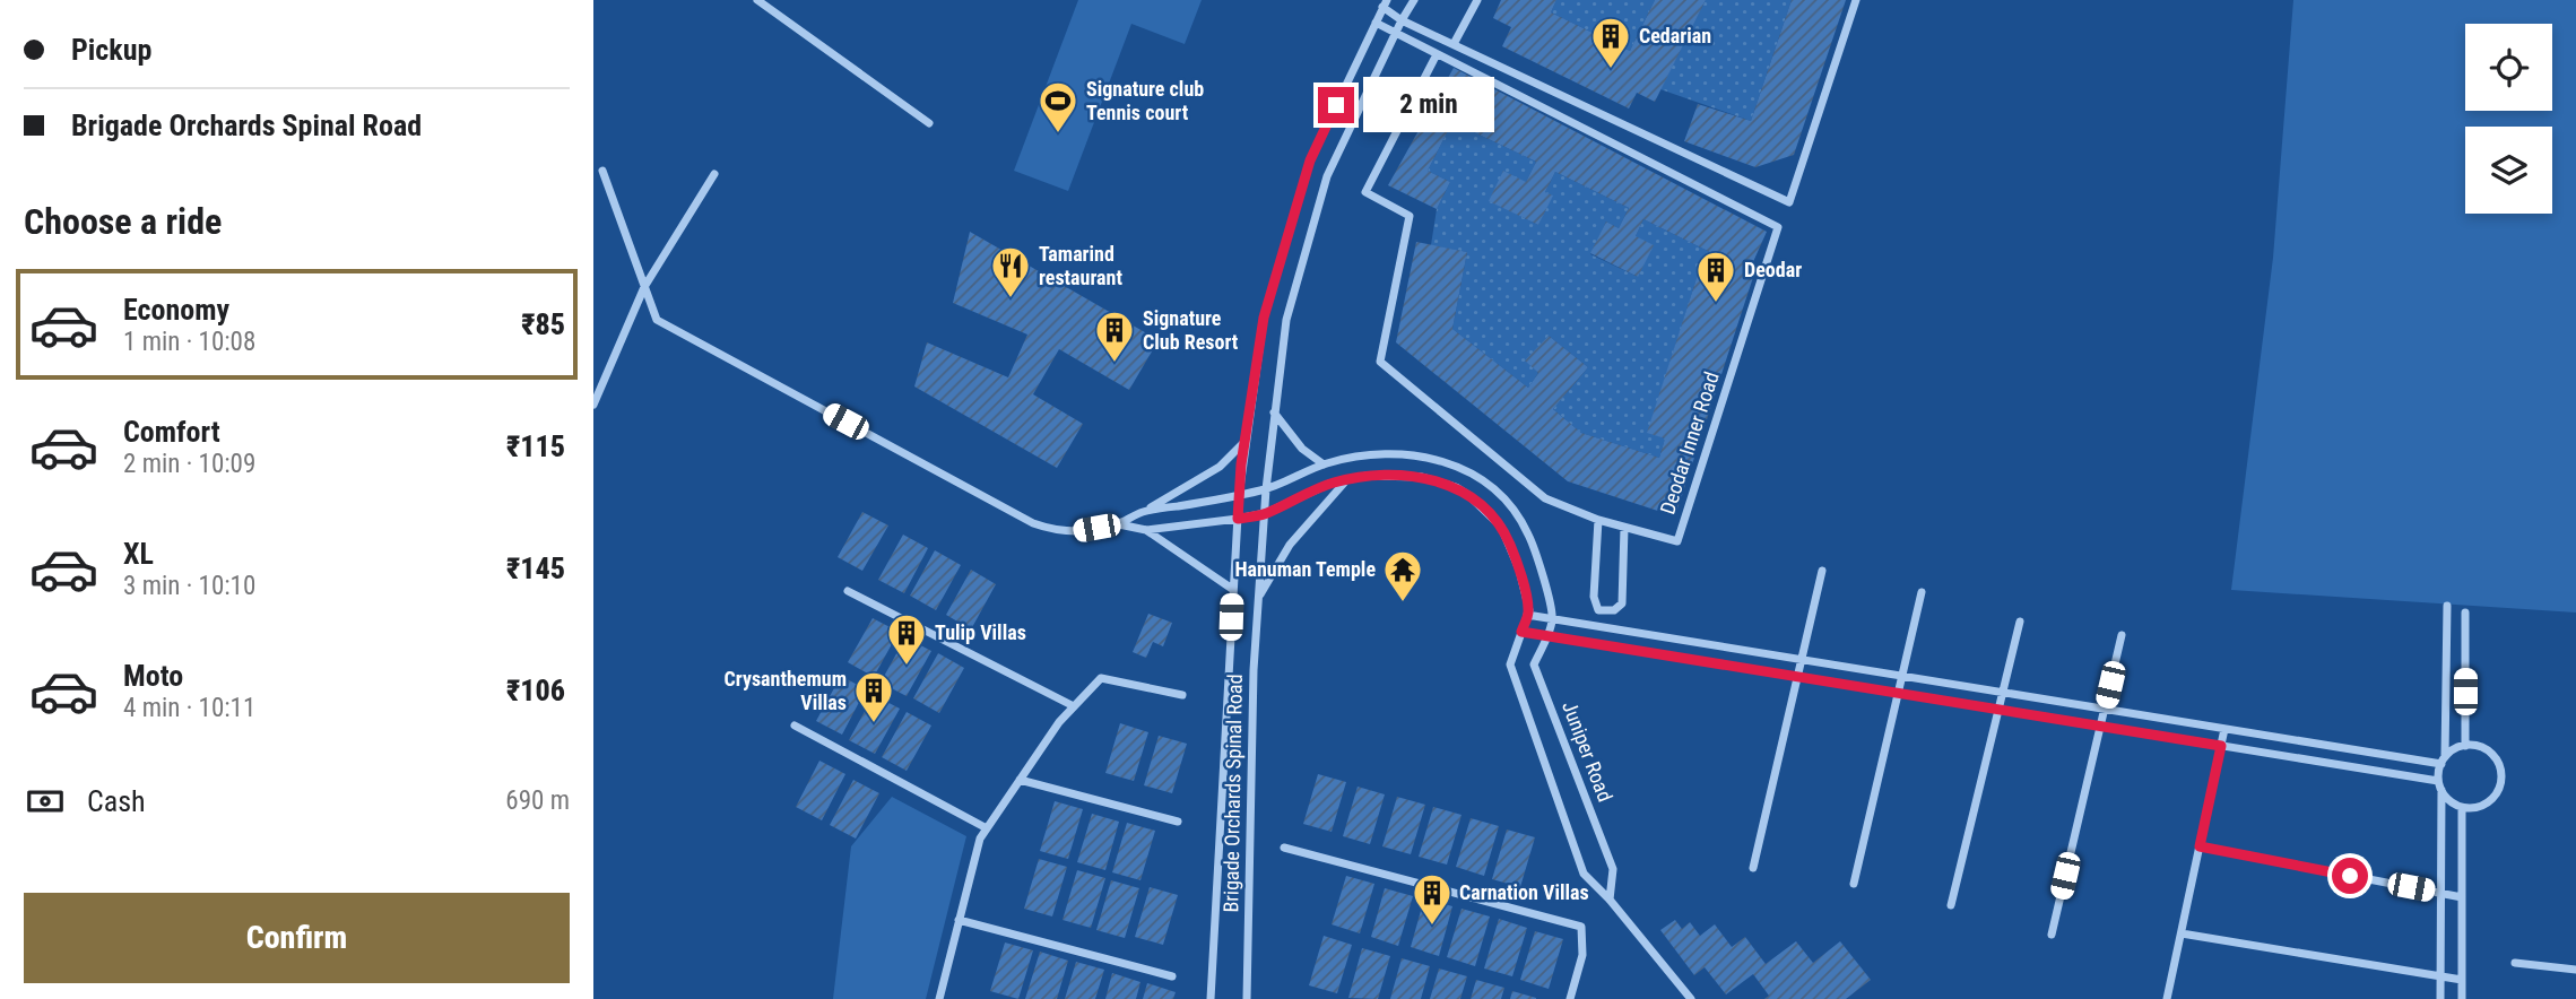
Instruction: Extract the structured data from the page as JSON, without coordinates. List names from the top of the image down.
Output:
{
  "streets": {
    "street": ["Deodar Inner Road", "Juniper Road", "Brigade Orchards Spinal Road"]
  },
  "places": {
    "building": [
      "Cedarian",
      "Deodar",
      "Signature Club Resort",
      "Tulip Villas",
      "Crysanthemum Villas",
      "Carnation Villas"
    ],
    "sports": ["Signature club Tennis court"],
    "restaurant": ["Tamarind restaurant"],
    "temple": ["Hanuman Temple"]
  },
  "page": {
    "banner": ["Pickup", "Brigade Orchards Spinal Road"],
    "bubble": "2 min",
    "heading": "Choose a ride",
    "list": [
      {
        "name": "Economy",
        "note": "1 min · 10:08",
        "value": "₹85"
      },
      {
        "name": "Comfort",
        "note": "2 min · 10:09",
        "value": "₹115"
      },
      {
        "name": "XL",
        "note": "3 min · 10:10",
        "value": "₹145"
      },
      {
        "name": "Moto",
        "note": "4 min · 10:11",
        "value": "₹106"
      }
    ],
    "pay": ["Cash", "690 m"],
    "buttons": "Confirm"
  }
}
